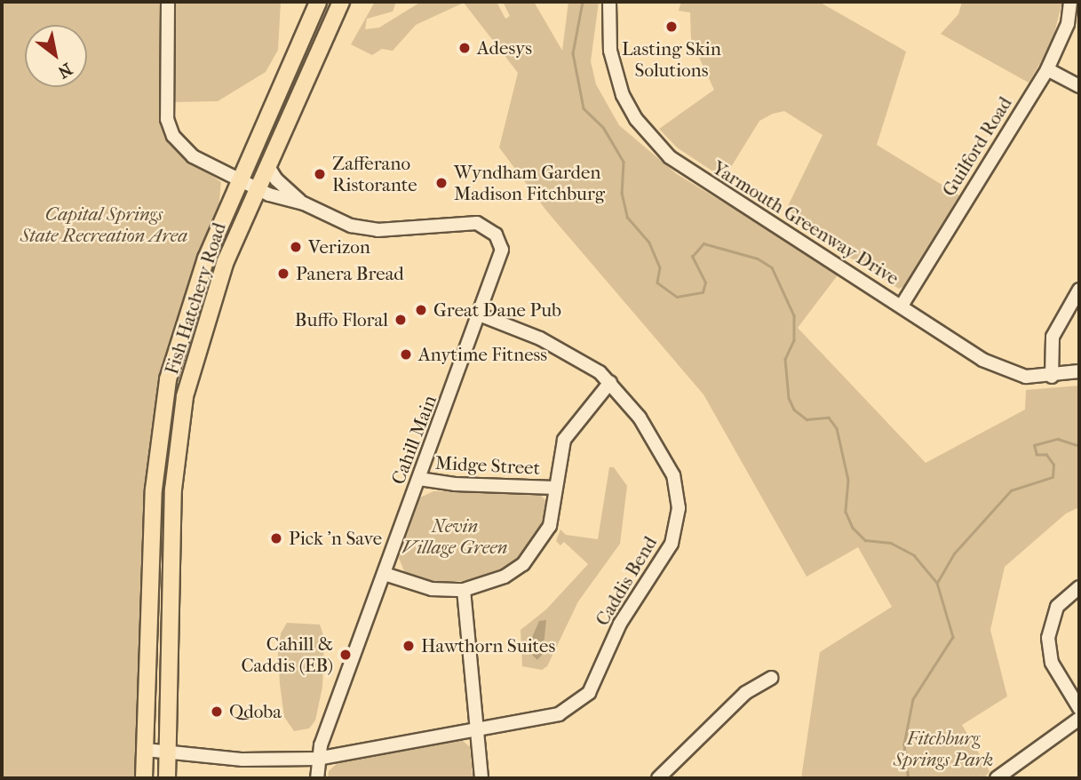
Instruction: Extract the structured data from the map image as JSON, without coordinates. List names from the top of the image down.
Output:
{
  "streets": {
    "main road": ["Fish Hatchery Road"],
    "street": [
      "Guilford Road",
      "Yarmouth Greenway Drive",
      "Cahill Main",
      "Midge Street",
      "Caddis Bend"
    ]
  },
  "crossings": [
    ["Guilford Road", "Yarmouth Greenway Drive"],
    ["Fish Hatchery Road", "Cahill Main"],
    ["Fish Hatchery Road", "Caddis Bend"],
    ["Cahill Main", "Midge Street"],
    ["Cahill Main", "Caddis Bend"]
  ],
  "parks": ["Capital Springs State Recreation Area", "Nevin Village Green", "Fitchburg Springs Park"],
  "places": [
    "Lasting Skin Solutions",
    "Adesys",
    "Zafferano Ristorante",
    "Wyndham Garden Madison Fitchburg",
    "Verizon",
    "Panera Bread",
    "Great Dane Pub",
    "Buffo Floral",
    "Anytime Fitness",
    "Pick 'n Save",
    "Hawthorn Suites",
    "Cahill & Caddis (EB)",
    "Qdoba"
  ],
  "north": "bottom right"
}
